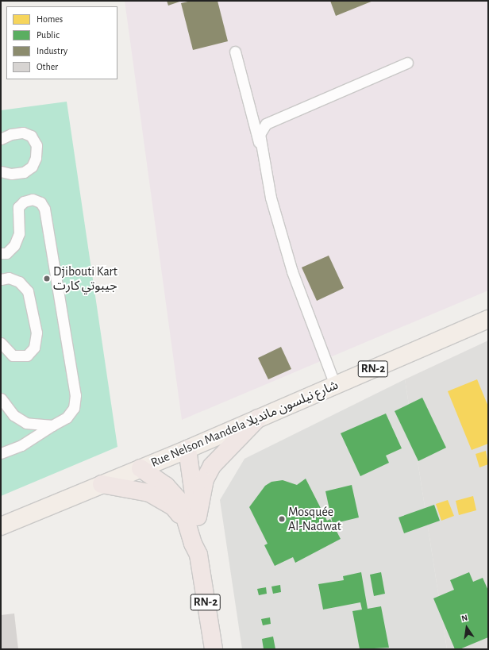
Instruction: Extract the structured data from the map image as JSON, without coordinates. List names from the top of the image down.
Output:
{
  "streets": {
    "highway": ["RN-2"],
    "main road": ["Rue Nelson Mandela شارع نيلسون مانديلا"]
  },
  "crossings": [
    ["RN-2", "Rue Nelson Mandela شارع نيلسون مانديلا"]
  ],
  "places": ["Djibouti Kart جيبوتي كارت", "Mosquée Al-Nadwat"],
  "legend": [
    "Homes",
    "Public",
    "Industry",
    "Other"
  ],
  "north": "top"
}
